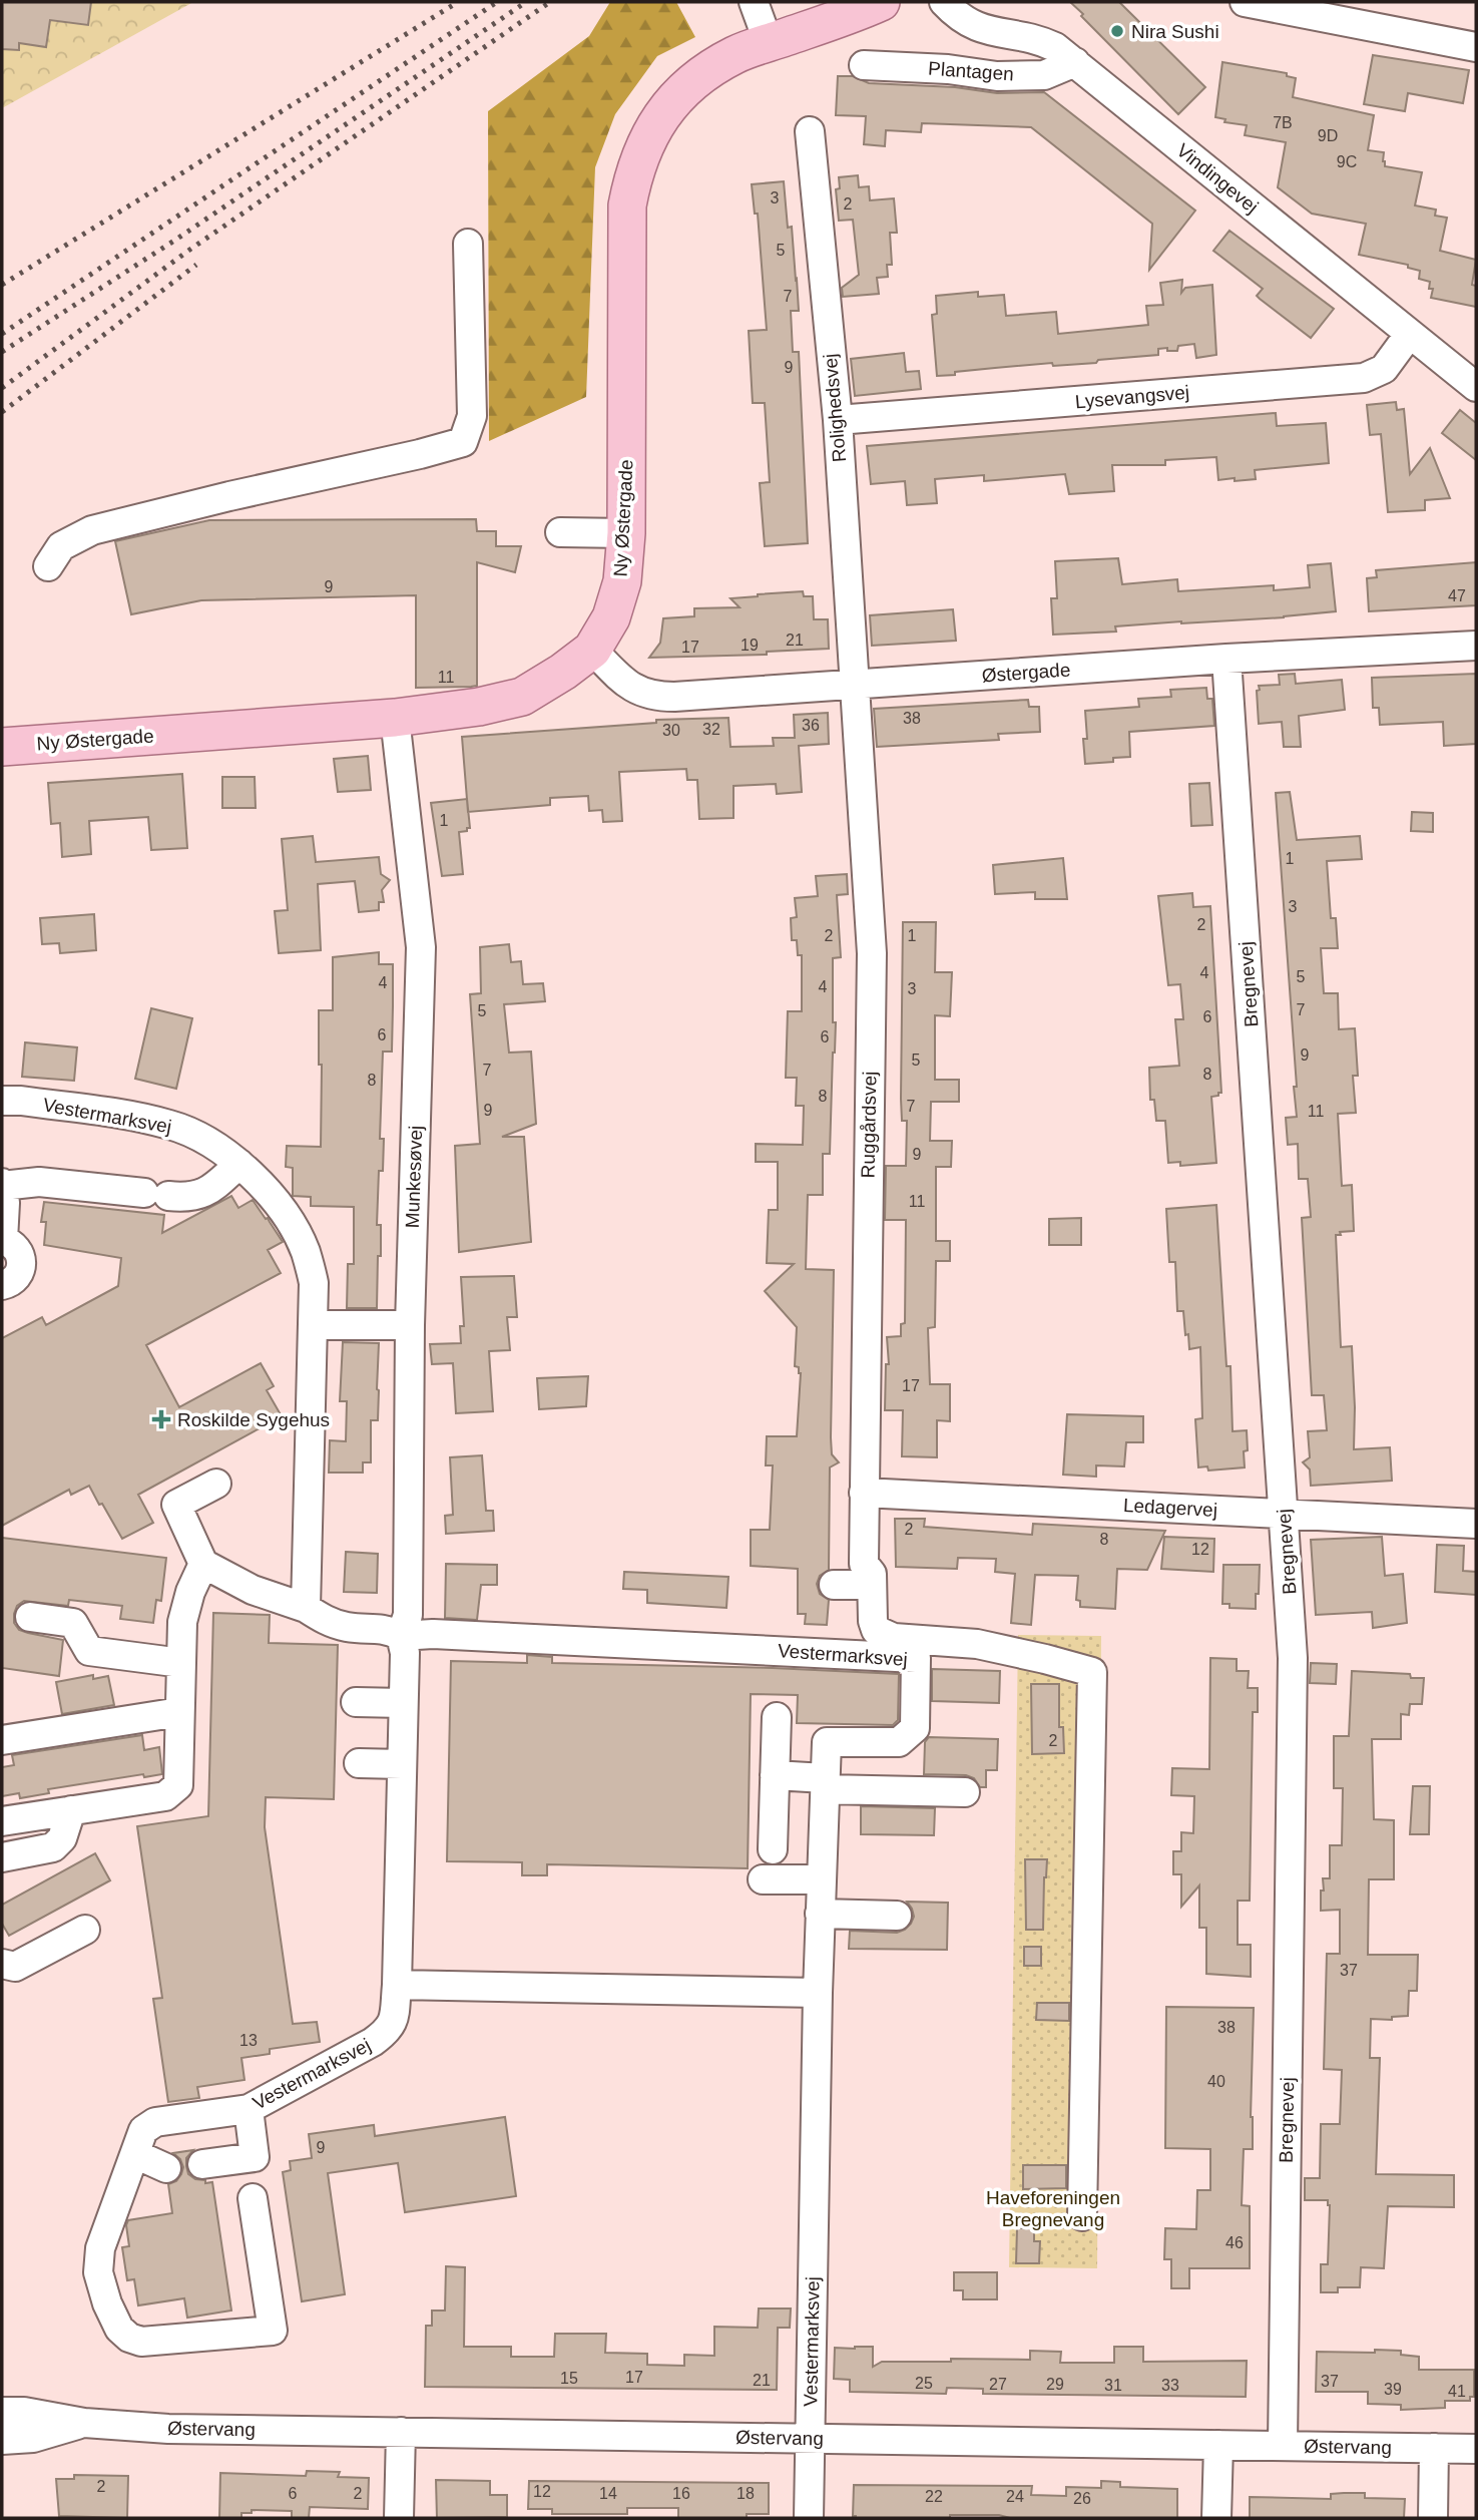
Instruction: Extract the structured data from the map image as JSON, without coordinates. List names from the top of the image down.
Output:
{
  "streets": {
    "main road": ["Ny Østergade"],
    "street": [
      "Plantagen",
      "Vindingevej",
      "Lysevangsvej",
      "Rolighedsvej",
      "Østergade",
      "Bregnevej",
      "Vestermarksvej",
      "Ruggårdsvej",
      "Munkesøvej",
      "Ledagervej",
      "Østervang"
    ]
  },
  "crossings": [
    ["Plantagen", "Vindingevej"],
    ["Vindingevej", "Lysevangsvej"],
    ["Lysevangsvej", "Rolighedsvej"],
    ["Rolighedsvej", "Østergade"],
    ["Rolighedsvej", "Ruggårdsvej"],
    ["Ny Østergade", "Østergade"],
    ["Ny Østergade", "Munkesøvej"],
    ["Østergade", "Bregnevej"],
    ["Østergade", "Ruggårdsvej"],
    ["Bregnevej", "Ledagervej"],
    ["Bregnevej", "Østervang"],
    ["Vestermarksvej", "Munkesøvej"],
    ["Vestermarksvej", "Østervang"],
    ["Ruggårdsvej", "Ledagervej"]
  ],
  "parks": ["Haveforeningen Bregnevang"],
  "places": {
    "other": ["Nira Sushi"],
    "health": ["Roskilde Sygehus"]
  },
  "house_numbers": [
    "7B",
    "9D",
    "9C",
    "3",
    "2",
    "5",
    "7",
    "9",
    "9",
    "47",
    "21",
    "19",
    "17",
    "11",
    "38",
    "36",
    "32",
    "30",
    "1",
    "1",
    "3",
    "2",
    "2",
    "1",
    "4",
    "5",
    "4",
    "4",
    "3",
    "7",
    "5",
    "6",
    "6",
    "6",
    "9",
    "5",
    "7",
    "8",
    "8",
    "8",
    "7",
    "9",
    "11",
    "9",
    "11",
    "17",
    "2",
    "8",
    "12",
    "2",
    "37",
    "38",
    "13",
    "40",
    "9",
    "46",
    "17",
    "15",
    "21",
    "37",
    "25",
    "27",
    "29",
    "31",
    "33",
    "39",
    "41",
    "2",
    "12",
    "6",
    "2",
    "14",
    "16",
    "18",
    "22",
    "24",
    "26"
  ]
}
